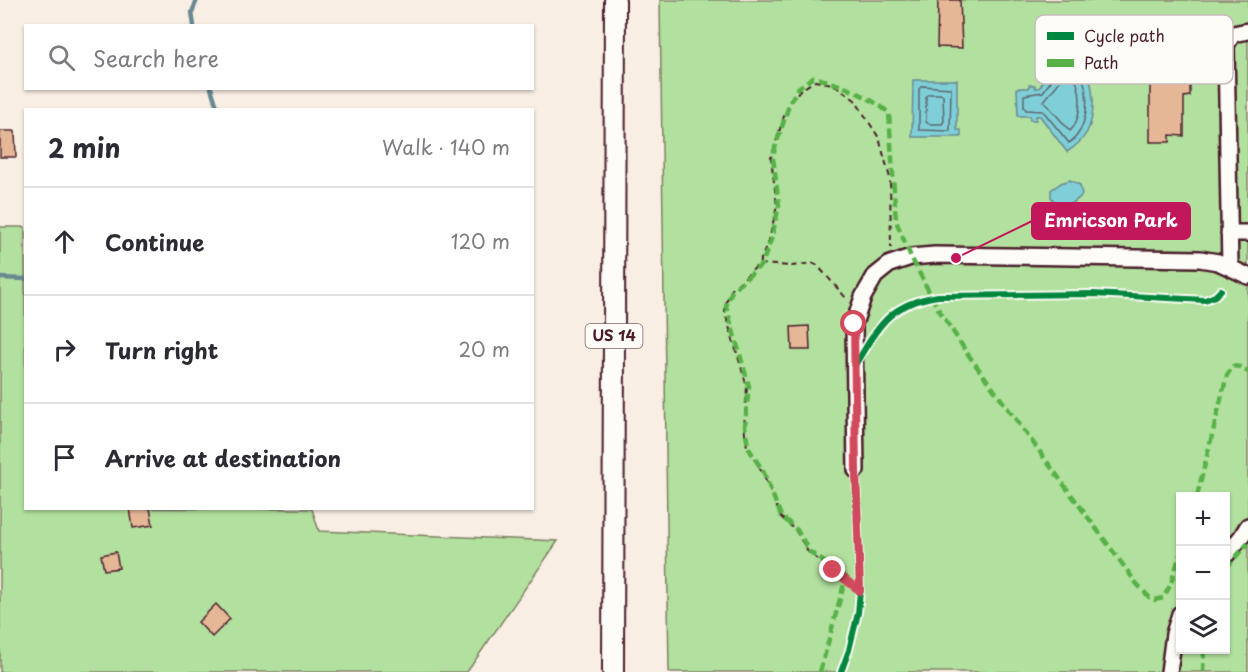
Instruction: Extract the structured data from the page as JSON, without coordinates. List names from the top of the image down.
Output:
{
  "streets": {
    "main road": ["US 14"]
  },
  "places": ["Emricson Park"],
  "legend": ["Cycle path", "Path"],
  "page": {
    "search": "Search here",
    "heading": ["2 min", "Walk · 140 m"],
    "list": [
      ["Continue", "120 m"],
      ["Turn right", "20 m"],
      "Arrive at destination"
    ],
    "map_buttons": ["+", "−"]
  }
}
